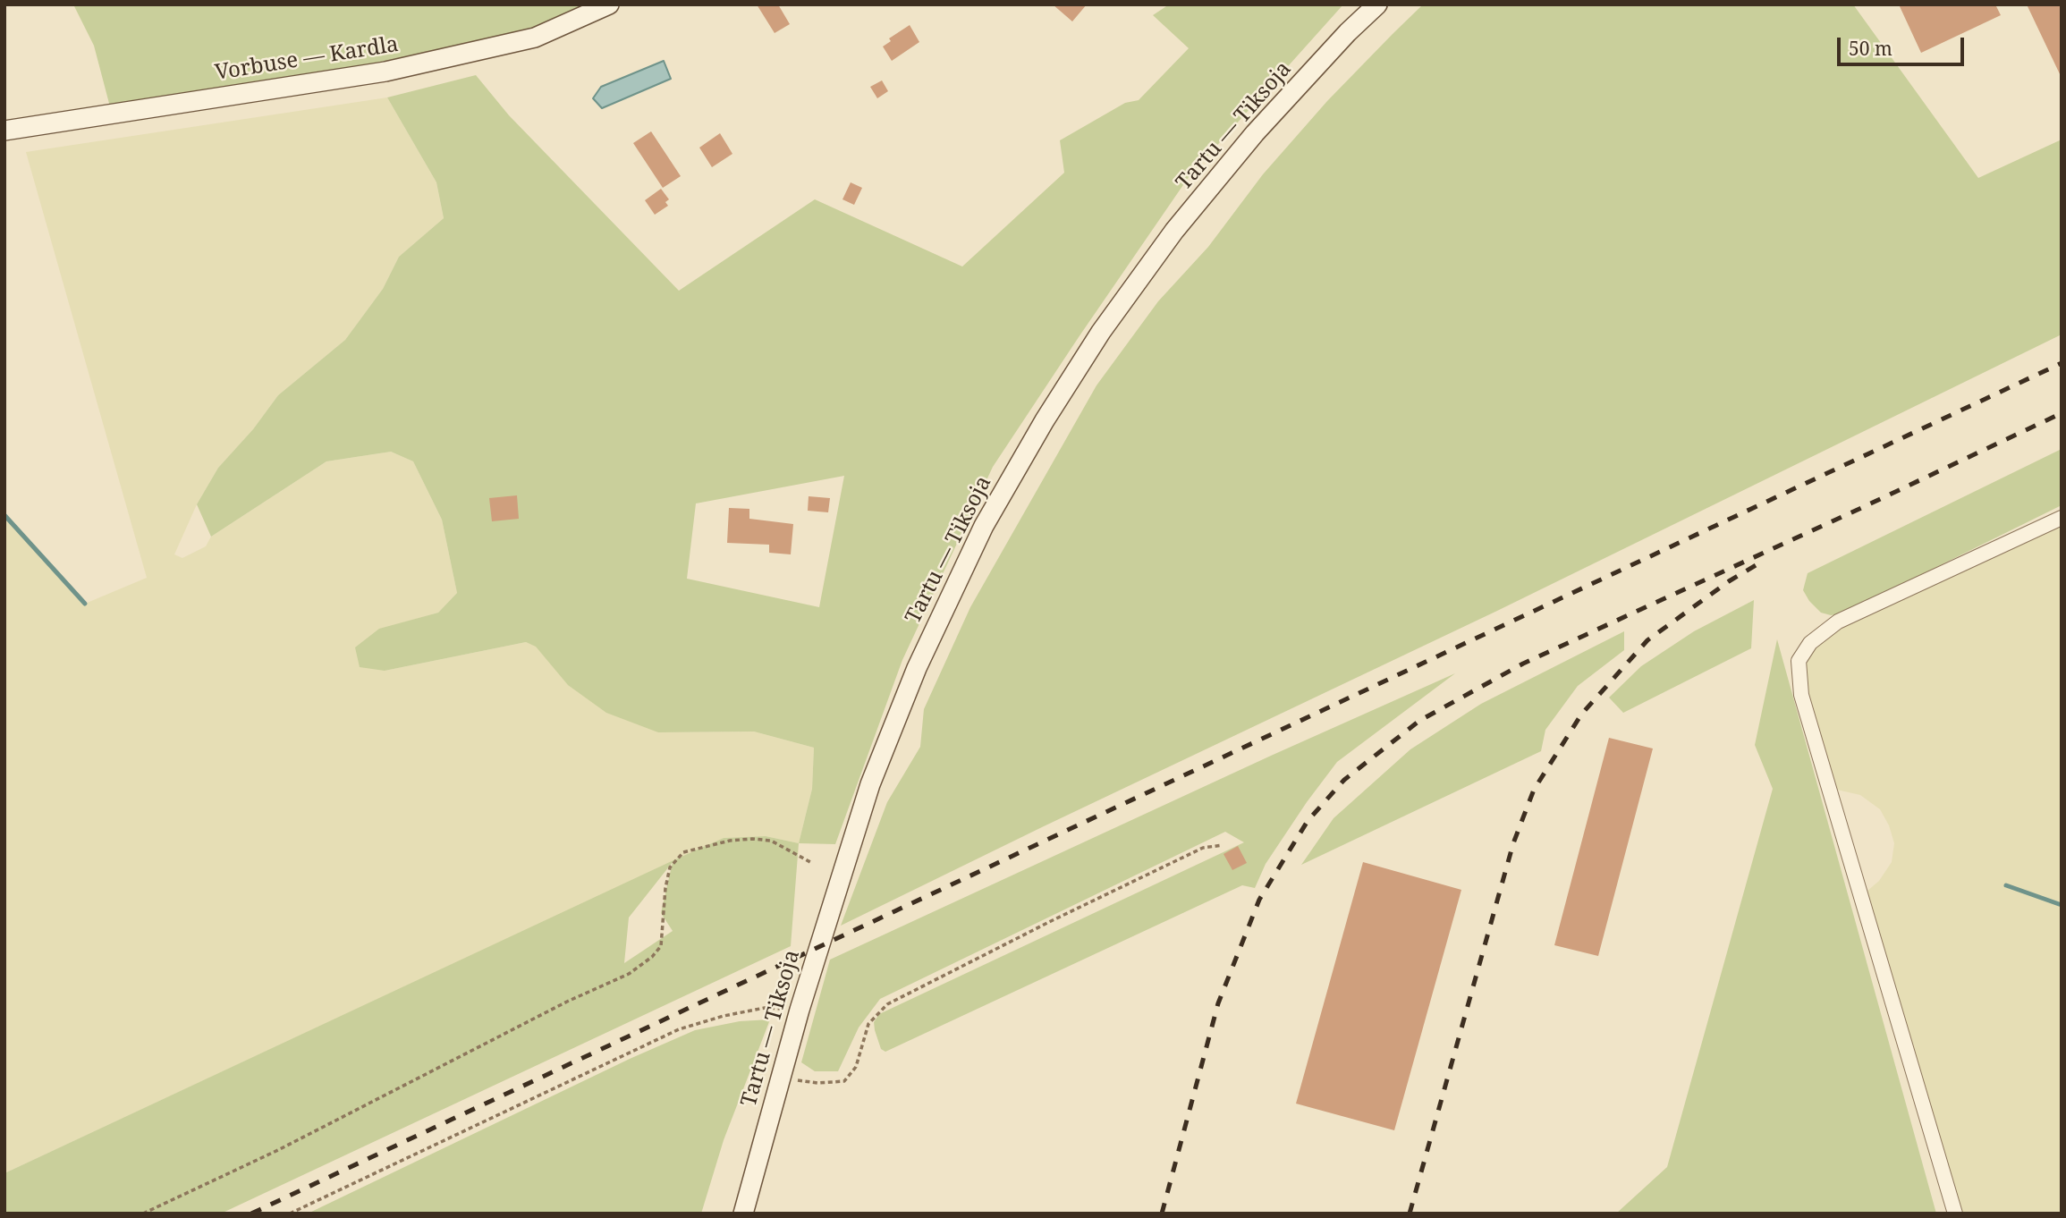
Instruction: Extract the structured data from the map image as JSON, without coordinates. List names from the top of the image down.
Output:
{
  "streets": {
    "main road": ["Vorbuse — Kardla", "Tartu — Tiksoja"]
  },
  "scale_bar": "50 m"
}
